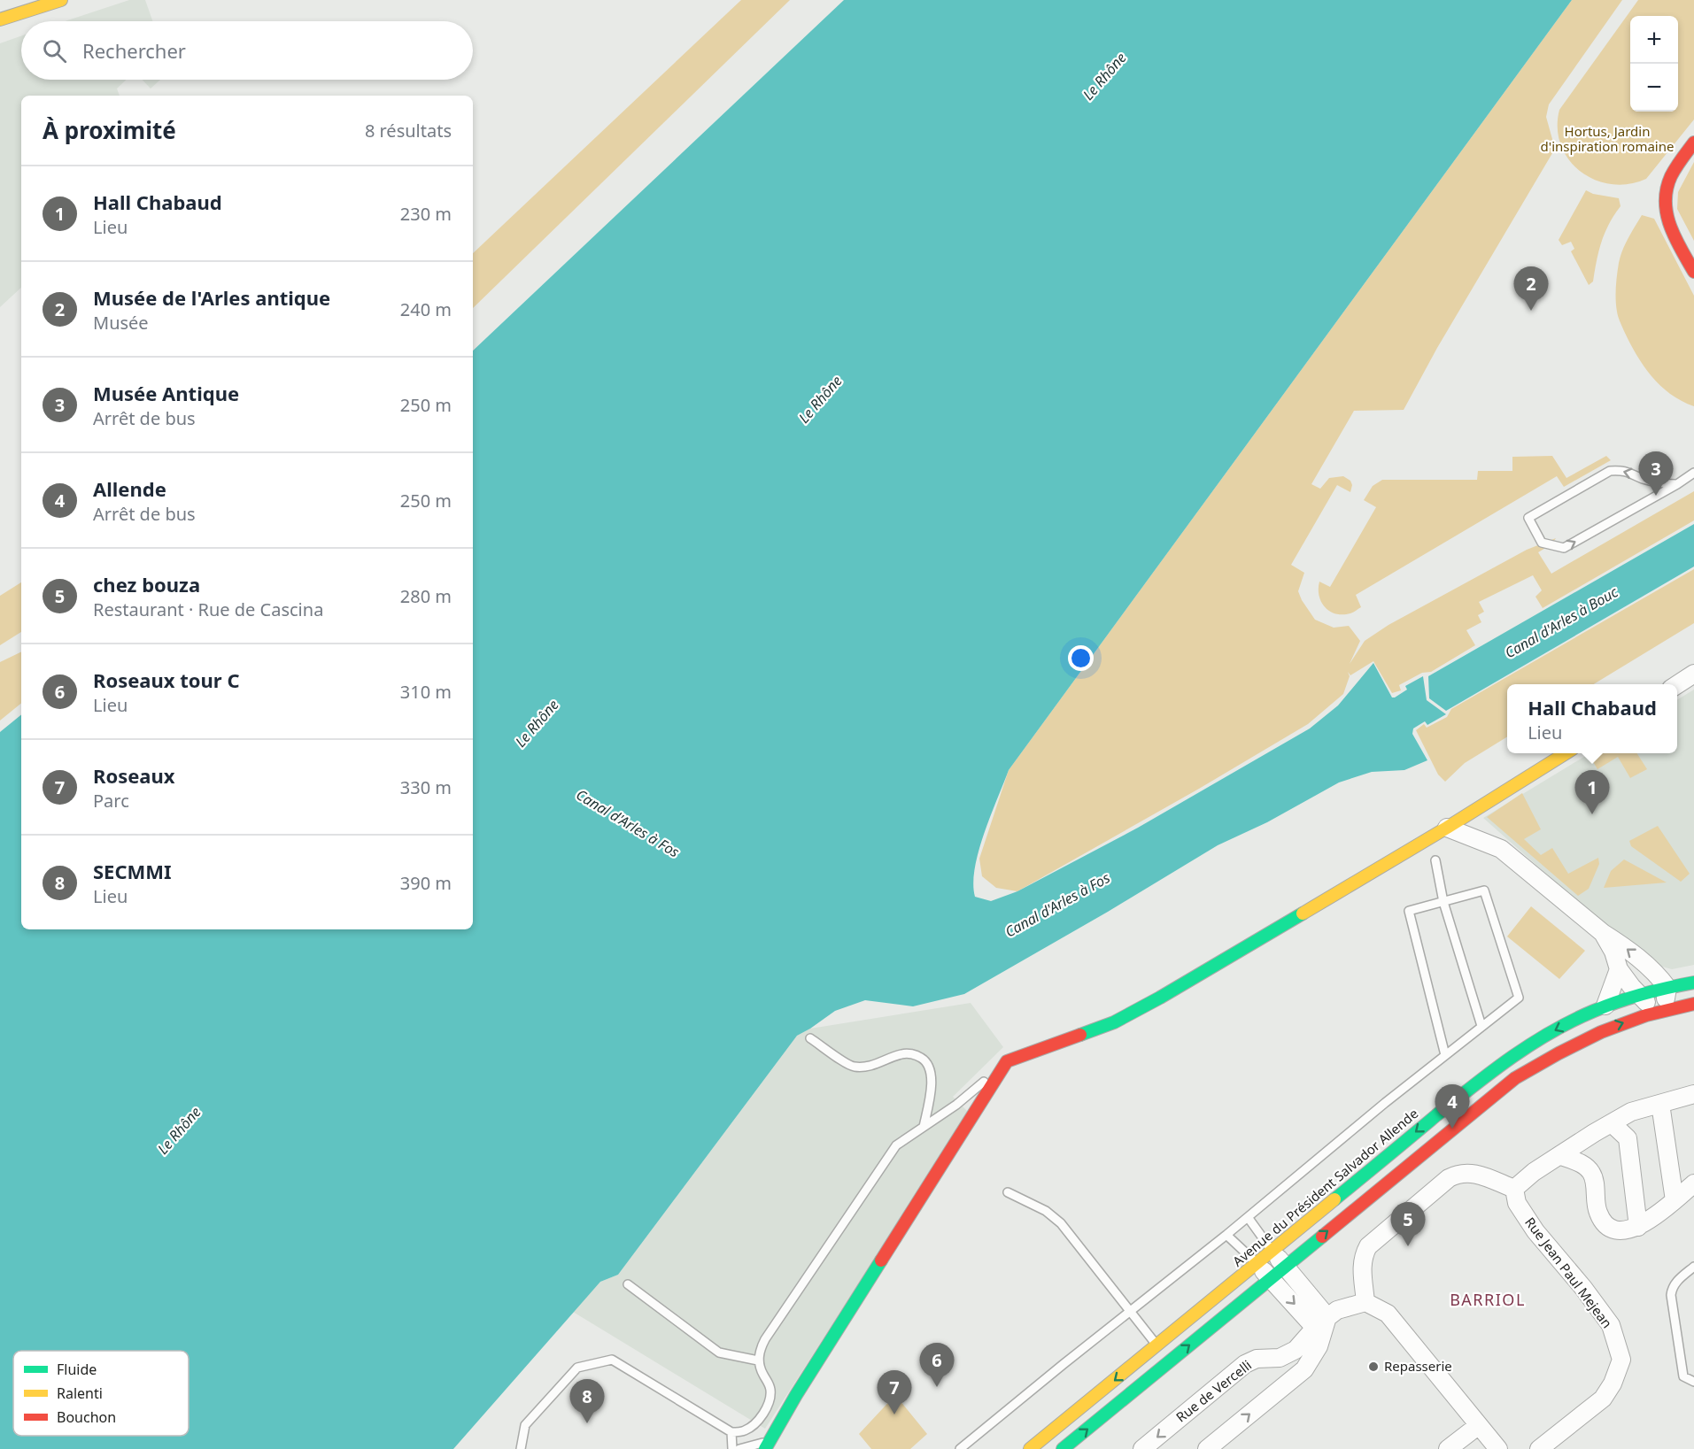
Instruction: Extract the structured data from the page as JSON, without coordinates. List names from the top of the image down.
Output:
{
  "streets": {
    "street": ["Avenue du Président Salvador Allende", "Rue Jean Paul Mejean", "Rue de Vercelli"]
  },
  "districts": ["BARRIOL"],
  "water": ["Le Rhône", "Canal d'Arles à Bouc", "Canal d'Arles à Fos"],
  "parks": ["Hortus, Jardin d'inspiration romaine"],
  "places": ["Repasserie"],
  "legend": ["Fluide", "Ralenti", "Bouchon"],
  "page": {
    "map_buttons": ["+", "−"],
    "search": "Rechercher",
    "heading": ["À proximité", "8 résultats"],
    "list": [
      {
        "mark": "1",
        "name": "Hall Chabaud",
        "note": "Lieu",
        "value": "230 m"
      },
      {
        "mark": "2",
        "name": "Musée de l'Arles antique",
        "note": "Musée",
        "value": "240 m"
      },
      {
        "mark": "3",
        "name": "Musée Antique",
        "note": "Arrêt de bus",
        "value": "250 m"
      },
      {
        "mark": "4",
        "name": "Allende",
        "note": "Arrêt de bus",
        "value": "250 m"
      },
      {
        "mark": "5",
        "name": "chez bouza",
        "note": "Restaurant · Rue de Cascina",
        "value": "280 m"
      },
      {
        "mark": "6",
        "name": "Roseaux tour C",
        "note": "Lieu",
        "value": "310 m"
      },
      {
        "mark": "7",
        "name": "Roseaux",
        "note": "Parc",
        "value": "330 m"
      },
      {
        "mark": "8",
        "name": "SECMMI",
        "note": "Lieu",
        "value": "390 m"
      }
    ],
    "pins": [
      "2",
      "3",
      "1",
      "4",
      "5",
      "6",
      "7",
      "8"
    ],
    "popup": ["Hall Chabaud", "Lieu"]
  }
}
